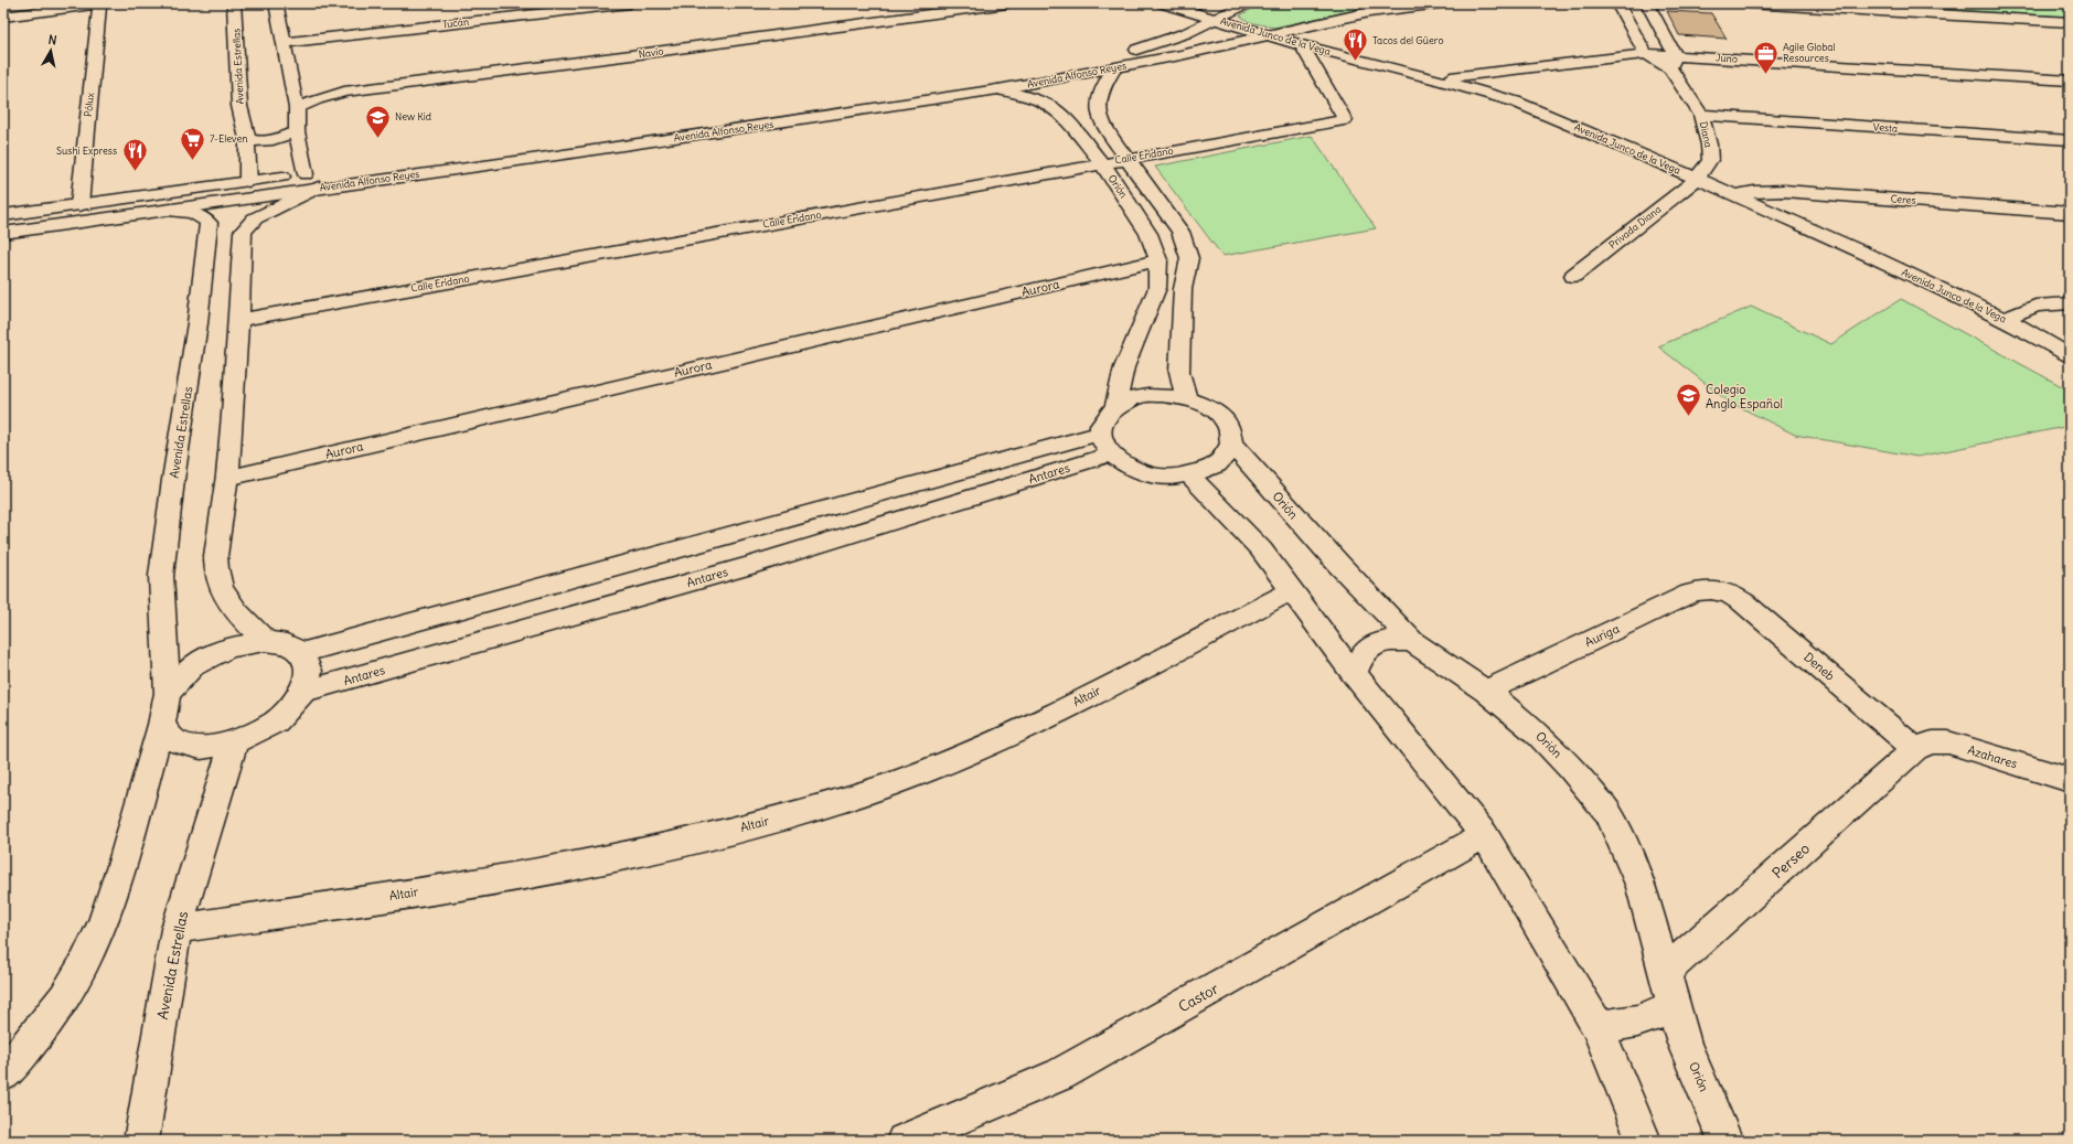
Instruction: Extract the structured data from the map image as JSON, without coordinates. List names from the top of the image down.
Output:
{
  "streets": {
    "street": [
      "Tucán",
      "Avenida Junco de la Vega",
      "Navío",
      "Juno",
      "Avenida Estrellas",
      "Avenida Alfonso Reyes",
      "Pólux",
      "Vesta",
      "Diana",
      "Calle Erídano",
      "Orión",
      "Ceres",
      "Privada Diana",
      "Aurora",
      "Antares",
      "Auriga",
      "Deneb",
      "Altair",
      "Azahares",
      "Perseo",
      "Castor"
    ]
  },
  "crossings": [
    ["Avenida Junco de la Vega", "Juno"],
    ["Avenida Junco de la Vega", "Avenida Alfonso Reyes"],
    ["Avenida Junco de la Vega", "Diana"],
    ["Avenida Junco de la Vega", "Calle Erídano"],
    ["Avenida Junco de la Vega", "Ceres"],
    ["Avenida Junco de la Vega", "Privada Diana"],
    ["Juno", "Diana"],
    ["Avenida Estrellas", "Avenida Alfonso Reyes"],
    ["Avenida Estrellas", "Antares"],
    ["Avenida Estrellas", "Altair"],
    ["Avenida Alfonso Reyes", "Pólux"],
    ["Avenida Alfonso Reyes", "Orión"],
    ["Vesta", "Diana"],
    ["Diana", "Privada Diana"],
    ["Calle Erídano", "Orión"],
    ["Orión", "Aurora"],
    ["Orión", "Antares"],
    ["Orión", "Auriga"],
    ["Orión", "Perseo"],
    ["Auriga", "Deneb"],
    ["Deneb", "Azahares"],
    ["Deneb", "Perseo"],
    ["Azahares", "Perseo"]
  ],
  "places": {
    "restaurant": ["Tacos del Güero", "Sushi Express"],
    "office": ["Agile Global Resources"],
    "school or university": ["New Kid", "Colegio Anglo Español"],
    "supermarket": ["7-Eleven"]
  },
  "north": "top"
}
